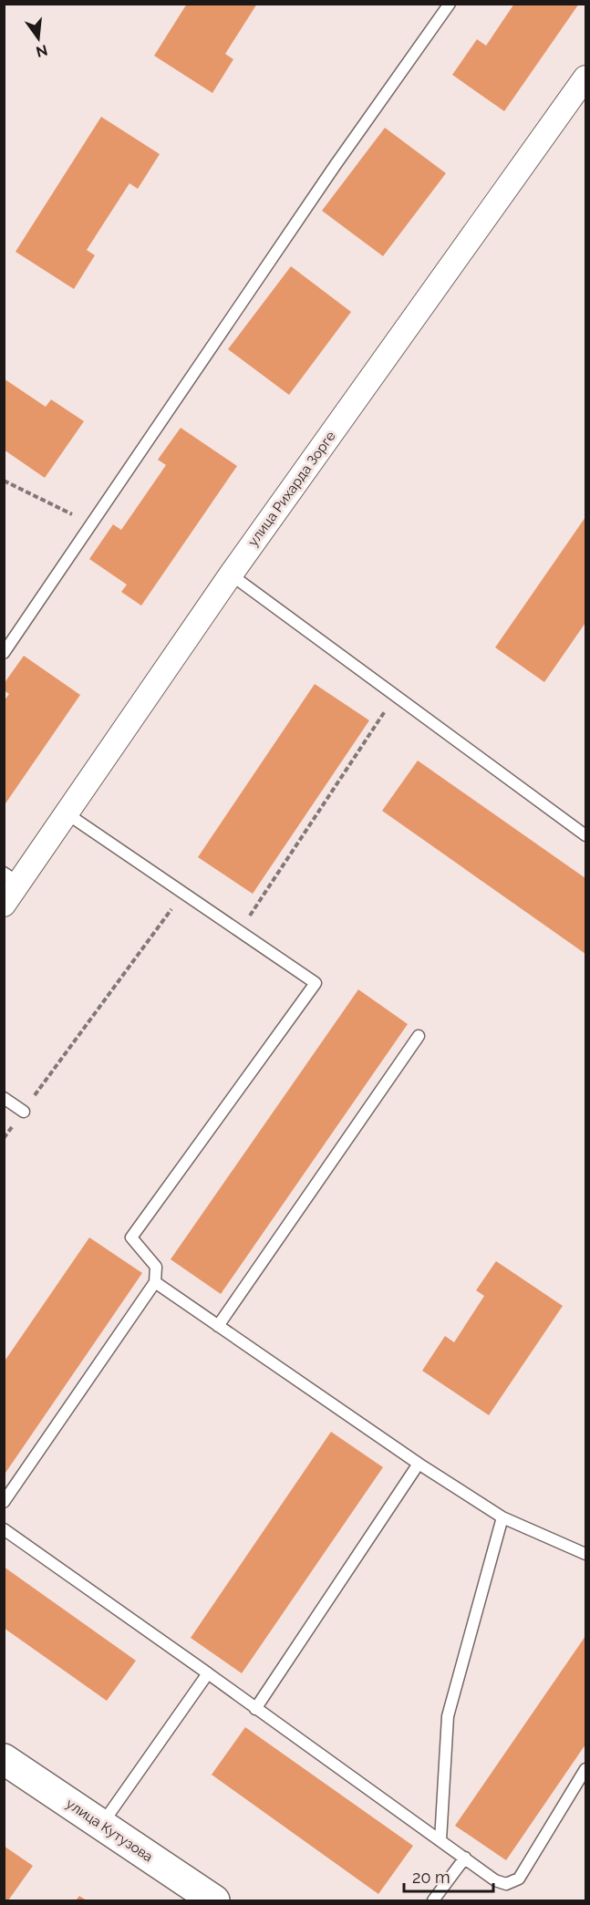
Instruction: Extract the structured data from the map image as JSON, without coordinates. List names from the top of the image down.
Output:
{
  "streets": {
    "main road": ["улица Кутузова"],
    "street": ["улица Рихарда Зорге"]
  },
  "scale_bar": "20 m",
  "north": "bottom"
}
